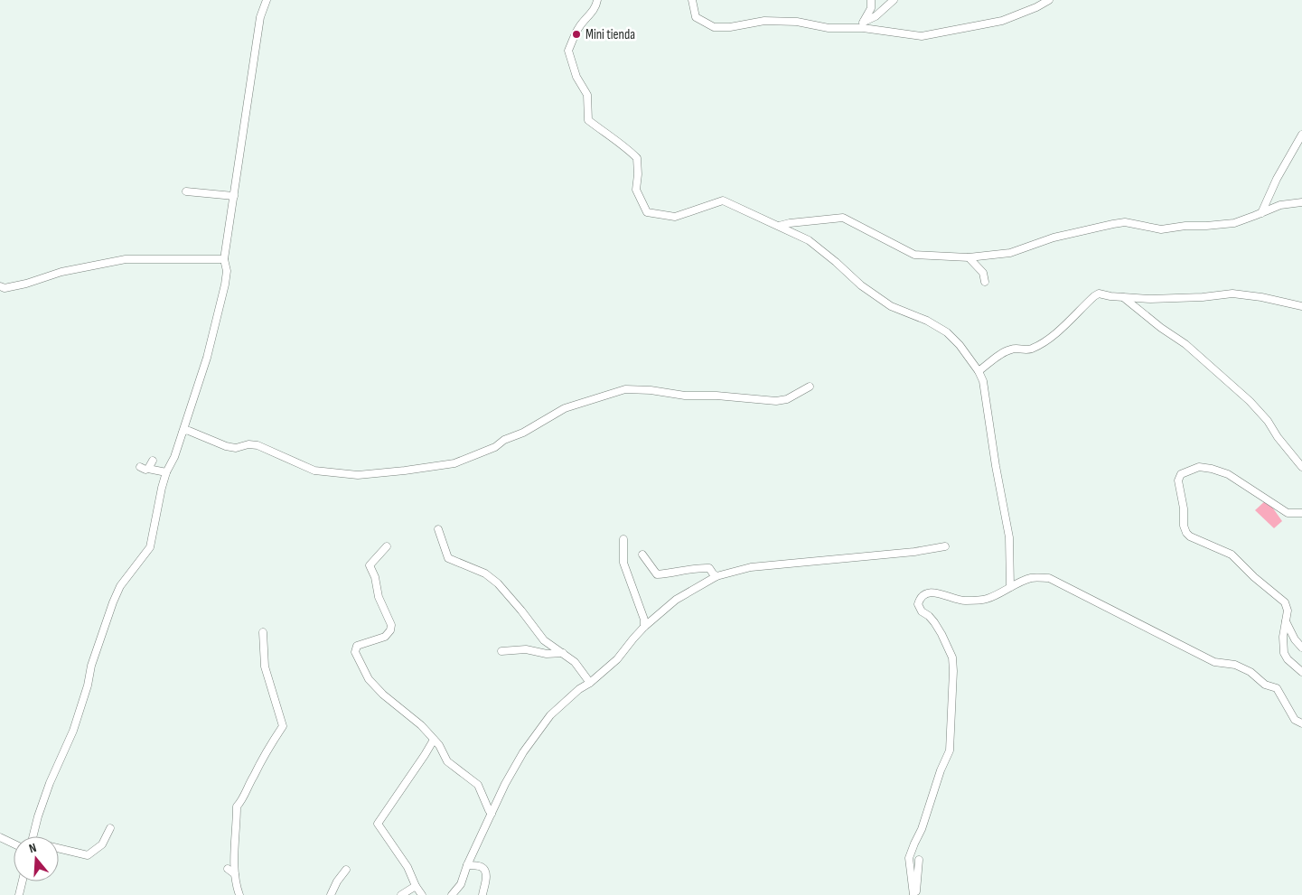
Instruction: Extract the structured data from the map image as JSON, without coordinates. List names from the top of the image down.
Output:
{
  "places": ["Mini tienda"],
  "north": "top"
}
